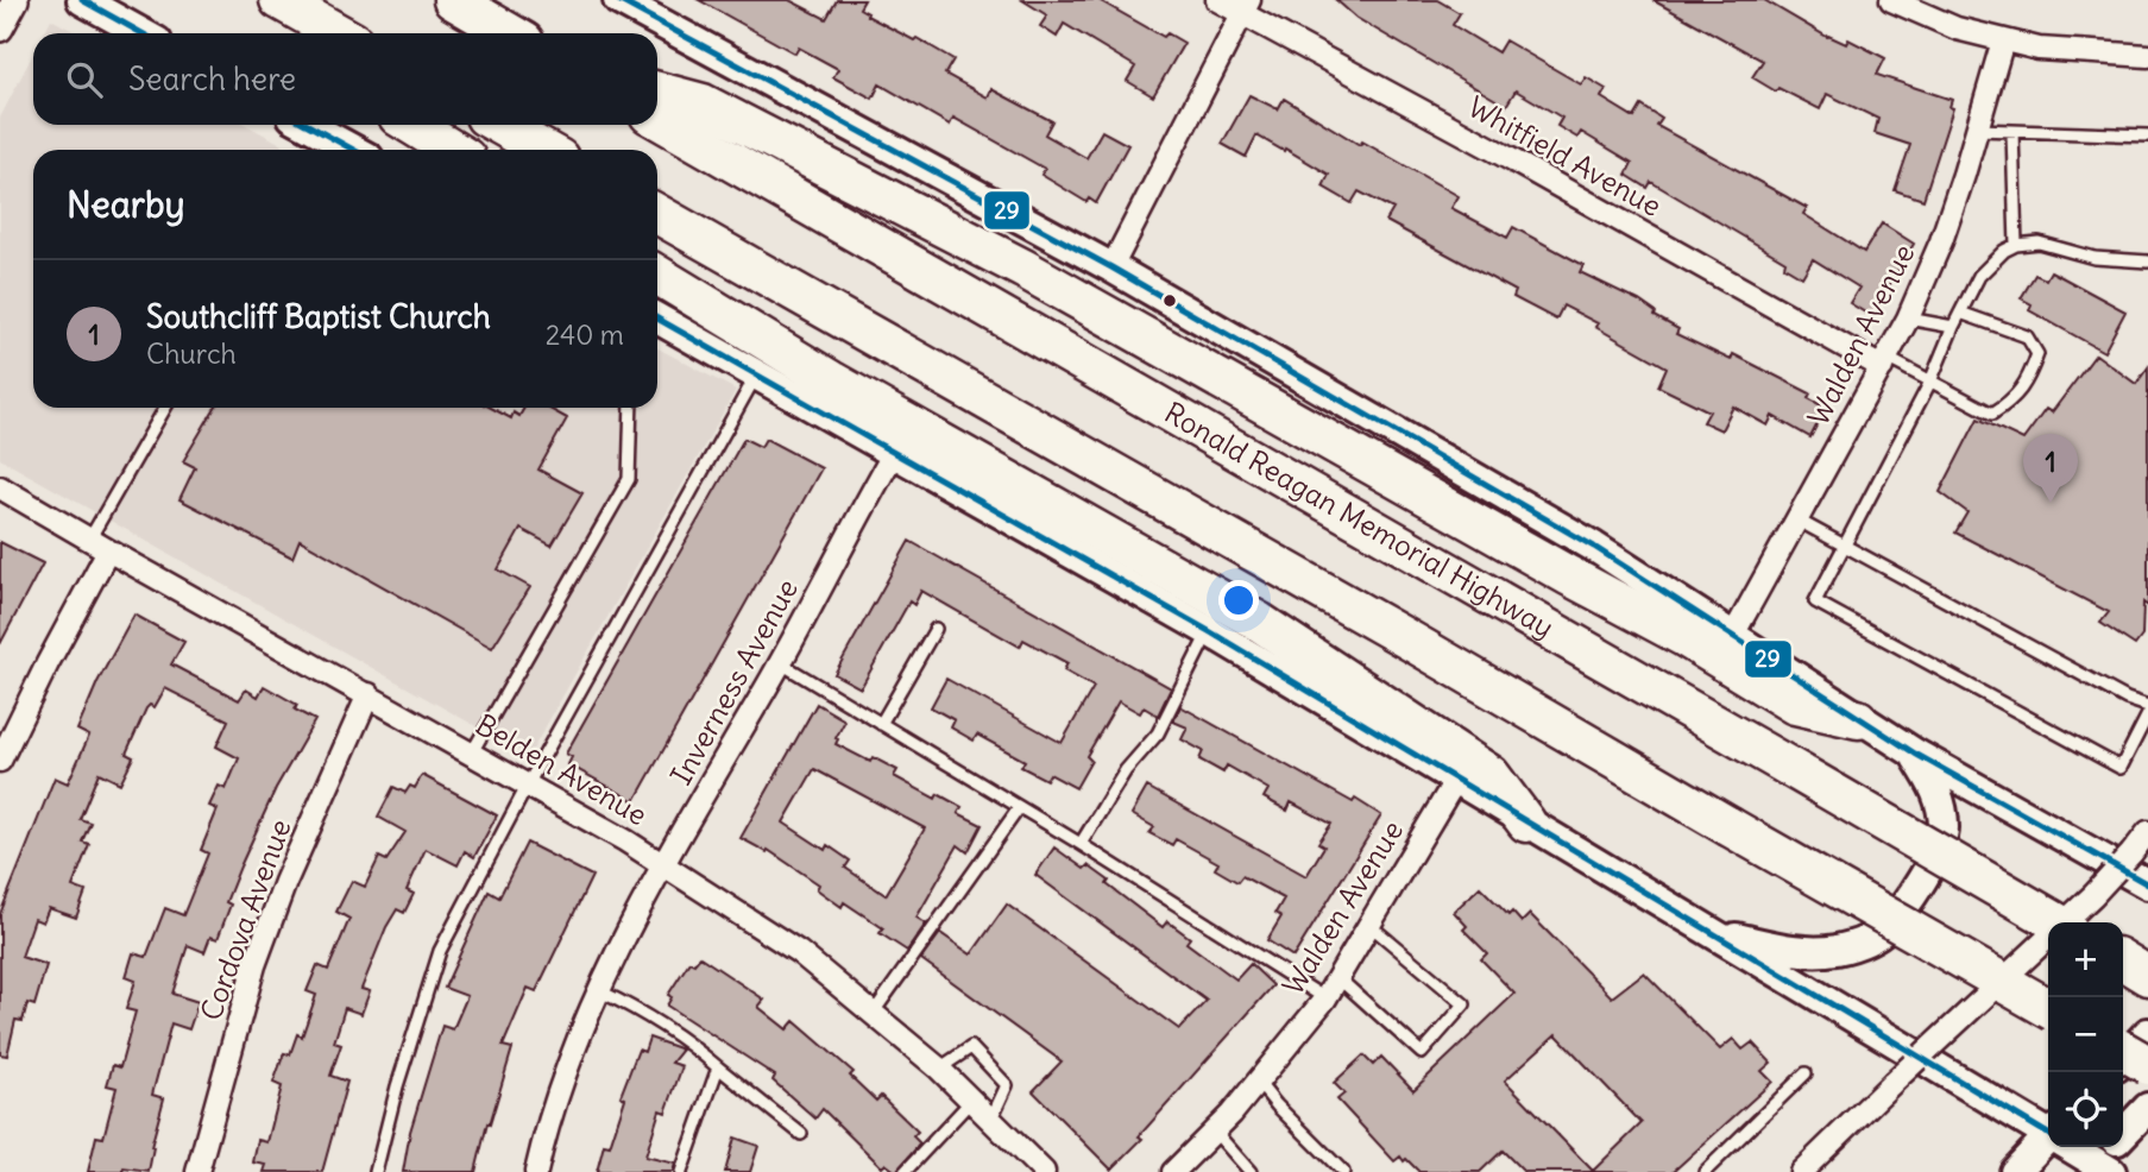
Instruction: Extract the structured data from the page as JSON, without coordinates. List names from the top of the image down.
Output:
{
  "streets": {
    "highway": ["Ronald Reagan Memorial Highway"],
    "street": [
      "Whitfield Avenue",
      "Walden Avenue",
      "Inverness Avenue",
      "Belden Avenue",
      "Cordova Avenue"
    ]
  },
  "crossings": [
    ["Whitfield Avenue", "Walden Avenue"],
    ["Inverness Avenue", "Belden Avenue"],
    ["Belden Avenue", "Cordova Avenue"]
  ],
  "lines": ["transit line 29"],
  "page": {
    "search": "Search here",
    "heading": "Nearby",
    "list": [
      {
        "mark": "1",
        "name": "Southcliff Baptist Church",
        "note": "Church",
        "value": "240 m"
      }
    ],
    "pins": "1",
    "map_buttons": ["+", "−"]
  }
}
